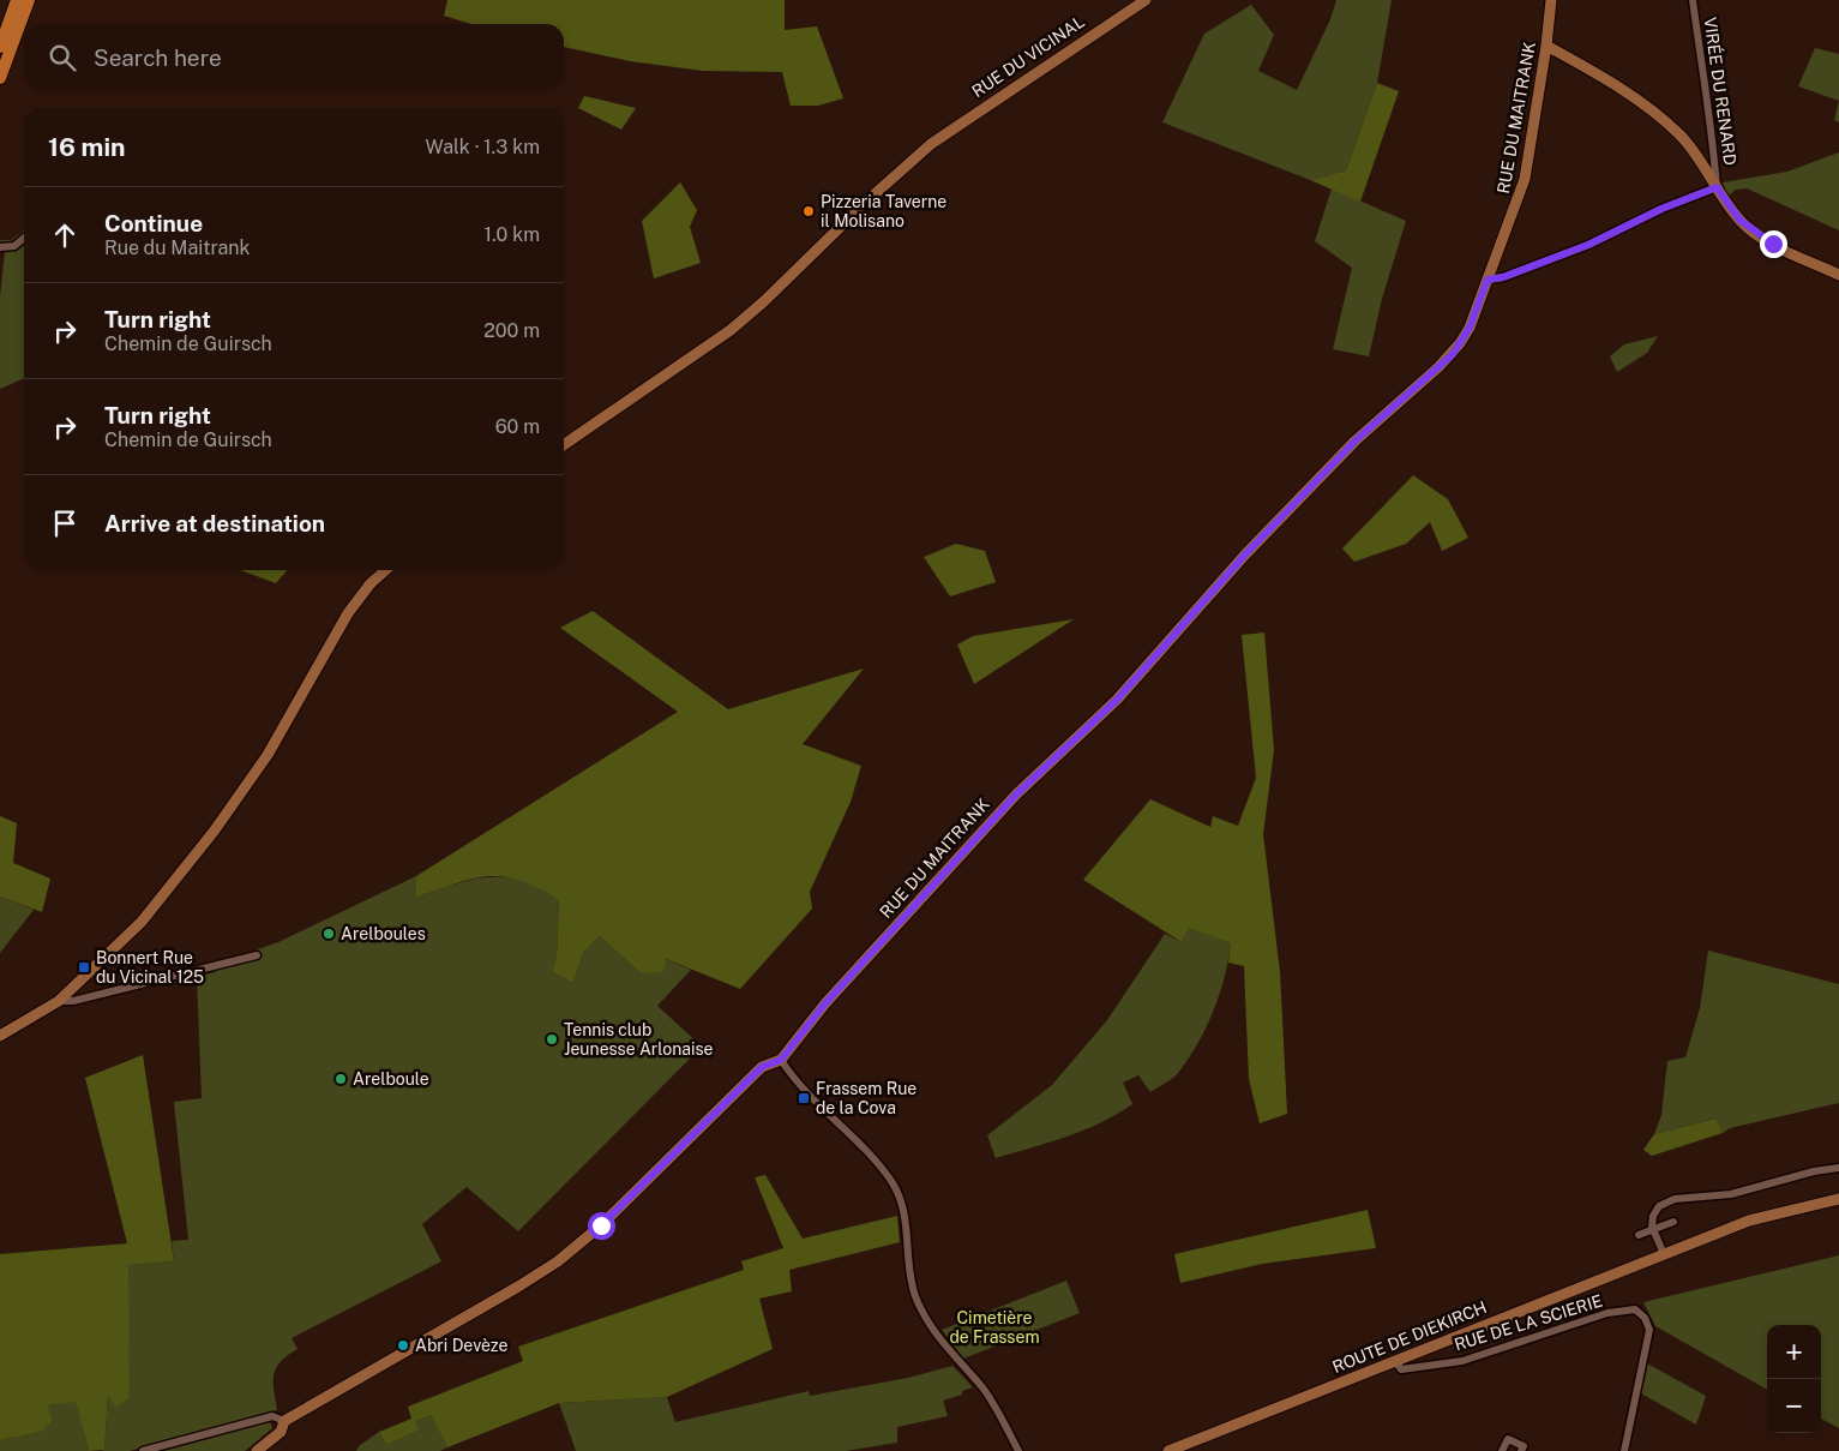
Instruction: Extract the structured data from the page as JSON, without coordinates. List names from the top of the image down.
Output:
{
  "streets": {
    "street": [
      "RUE DU VICINAL",
      "VIRÉE DU RENARD",
      "RUE DU MAITRANK",
      "RUE DE LA SCIERIE",
      "ROUTE DE DIEKIRCH"
    ]
  },
  "crossings": [
    ["RUE DE LA SCIERIE", "ROUTE DE DIEKIRCH"]
  ],
  "parks": ["Cimetière de Frassem"],
  "places": {
    "other": [
      "Pizzeria Taverne il Molisano",
      "Arelboules",
      "Tennis club Jeunesse Arlonaise",
      "Arelboule",
      "Abri Devèze"
    ],
    "transit": ["Bonnert Rue du Vicinal 125", "Frassem Rue de la Cova"]
  },
  "page": {
    "search": "Search here",
    "heading": ["16 min", "Walk · 1.3 km"],
    "list": [
      ["Continue", "Rue du Maitrank", "1.0 km"],
      ["Turn right", "Chemin de Guirsch", "200 m"],
      ["Turn right", "Chemin de Guirsch", "60 m"],
      "Arrive at destination"
    ],
    "map_buttons": ["+", "−"]
  }
}
